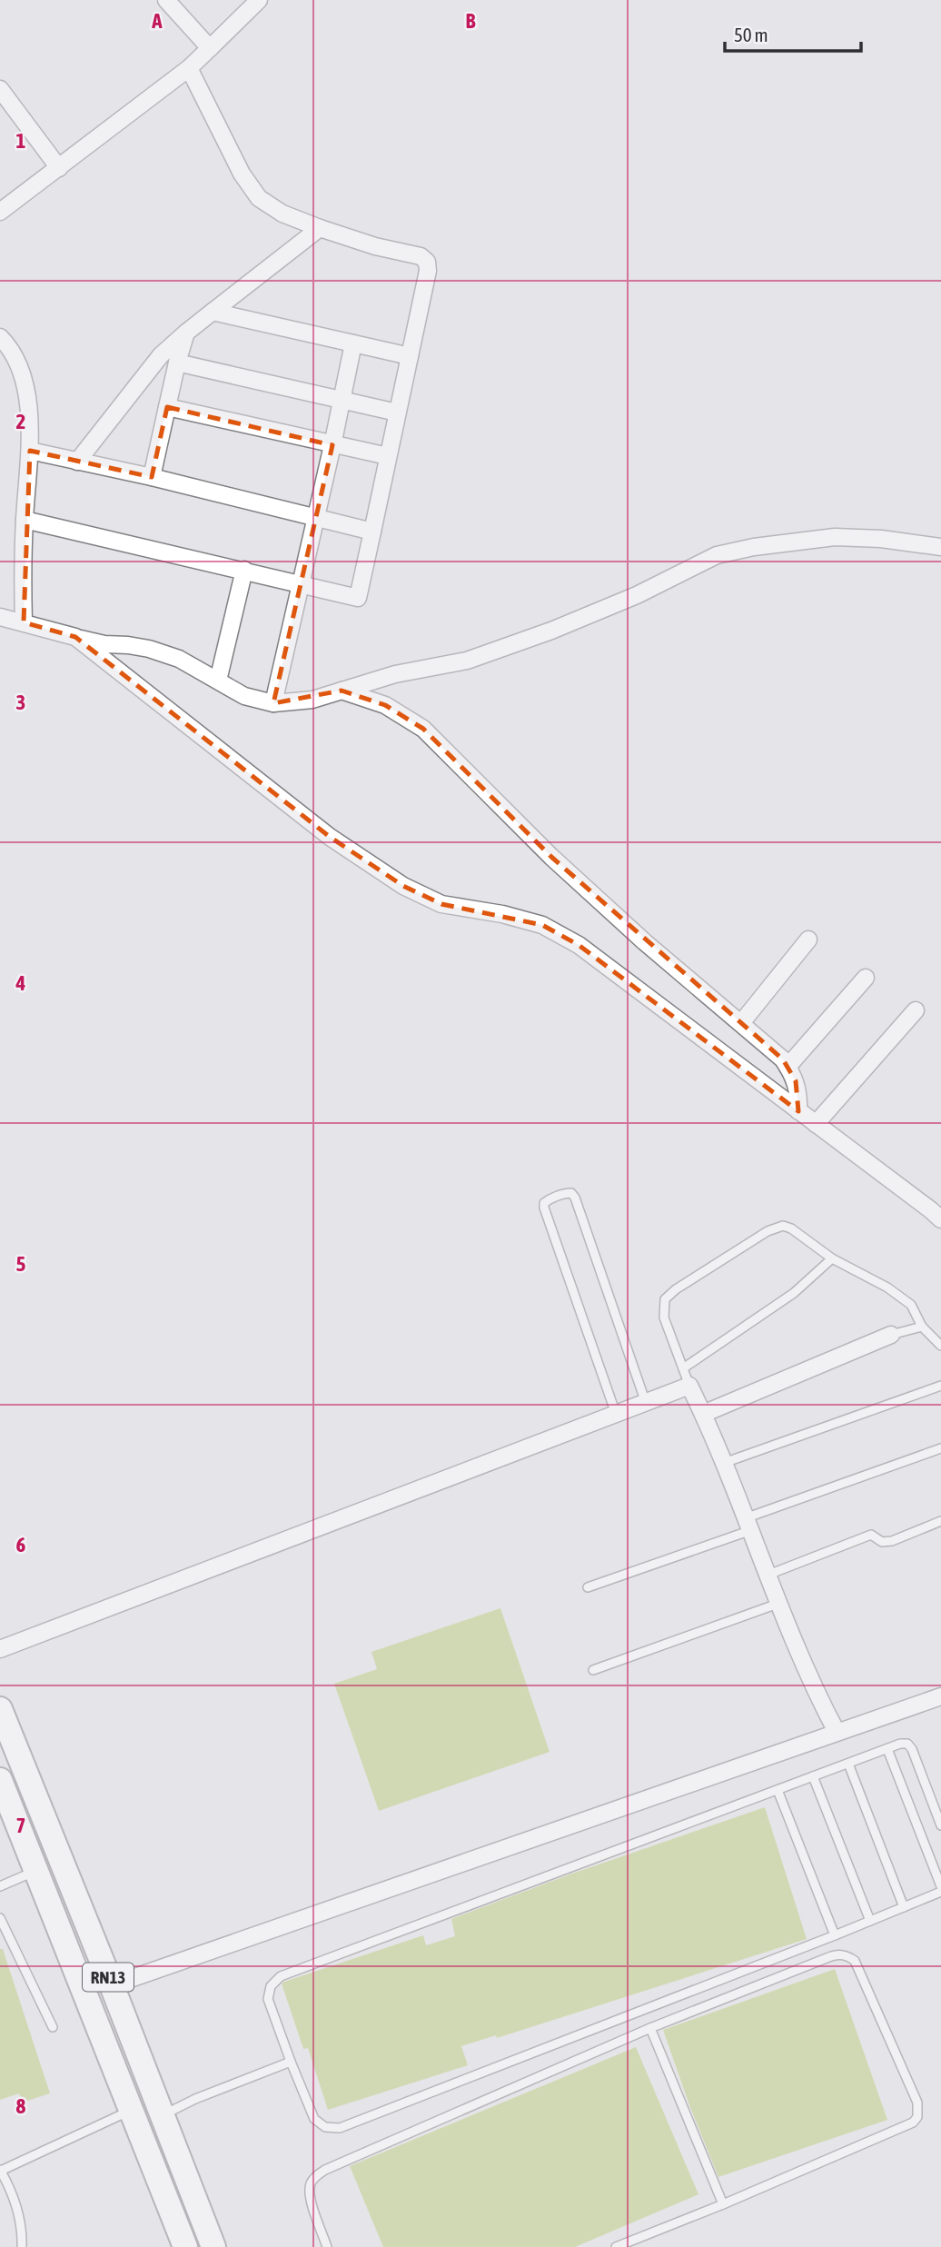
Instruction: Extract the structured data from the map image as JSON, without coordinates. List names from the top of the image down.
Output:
{
  "streets": {
    "main road": ["RN13"]
  },
  "scale_bar": "50 m",
  "grid": {
    "columns": ["A", "B"],
    "rows": [
      "1",
      "2",
      "3",
      "4",
      "5",
      "6",
      "7",
      "8"
    ]
  }
}
